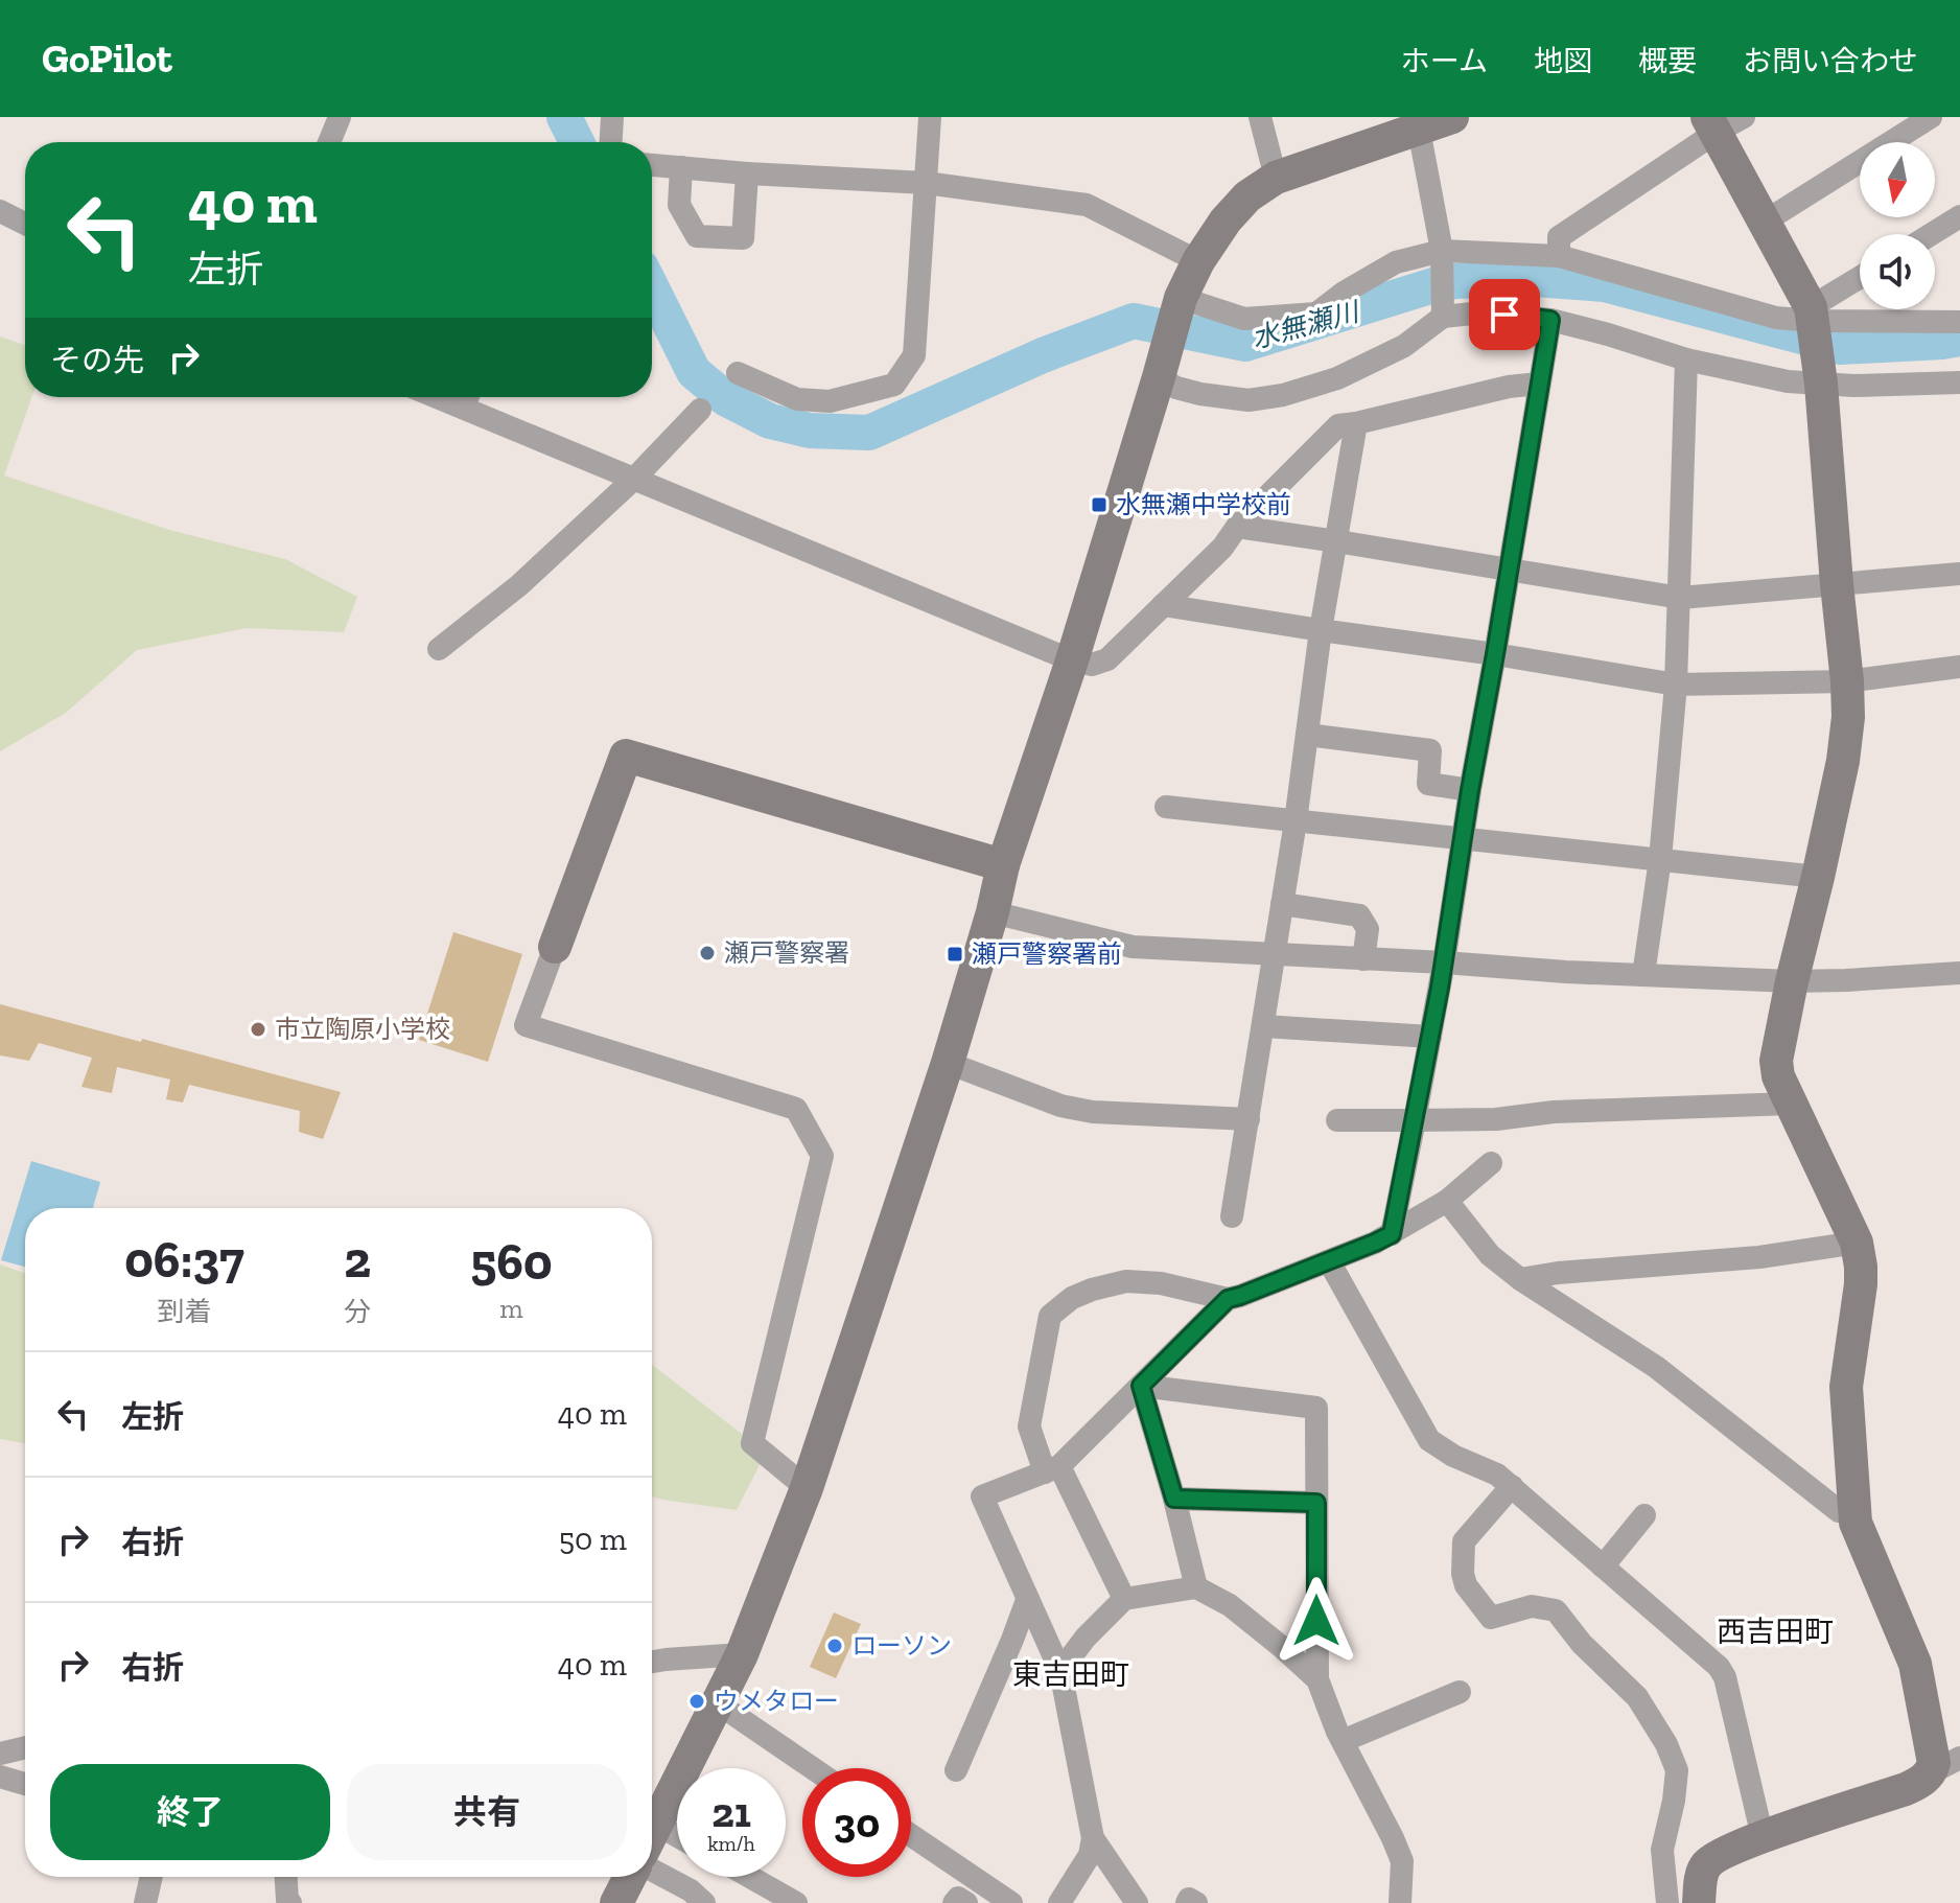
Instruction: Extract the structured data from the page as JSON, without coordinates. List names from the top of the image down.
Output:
{
  "districts": ["西吉田町", "東吉田町"],
  "water": ["水無瀬川"],
  "places": {
    "transit": ["水無瀬中学校前", "瀬戸警察署前"],
    "other": [
      "瀬戸警察署",
      "市立陶原小学校",
      "ローソン",
      "ウメタロー"
    ]
  },
  "north": "bottom",
  "page": {
    "header": "GoPilot",
    "nav": [
      "ホーム",
      "地図",
      "概要",
      "お問い合わせ"
    ],
    "turn": ["40 m", "左折"],
    "then": "その先",
    "eta": [
      "06:37",
      "到着",
      "2",
      "分",
      "560",
      "m"
    ],
    "list": [
      {
        "name": "左折",
        "value": "40 m"
      },
      {
        "name": "右折",
        "value": "50 m"
      },
      {
        "name": "右折",
        "value": "40 m"
      }
    ],
    "buttons": ["終了", "共有"],
    "speed": "21 km/h",
    "limit": "30"
  }
}
